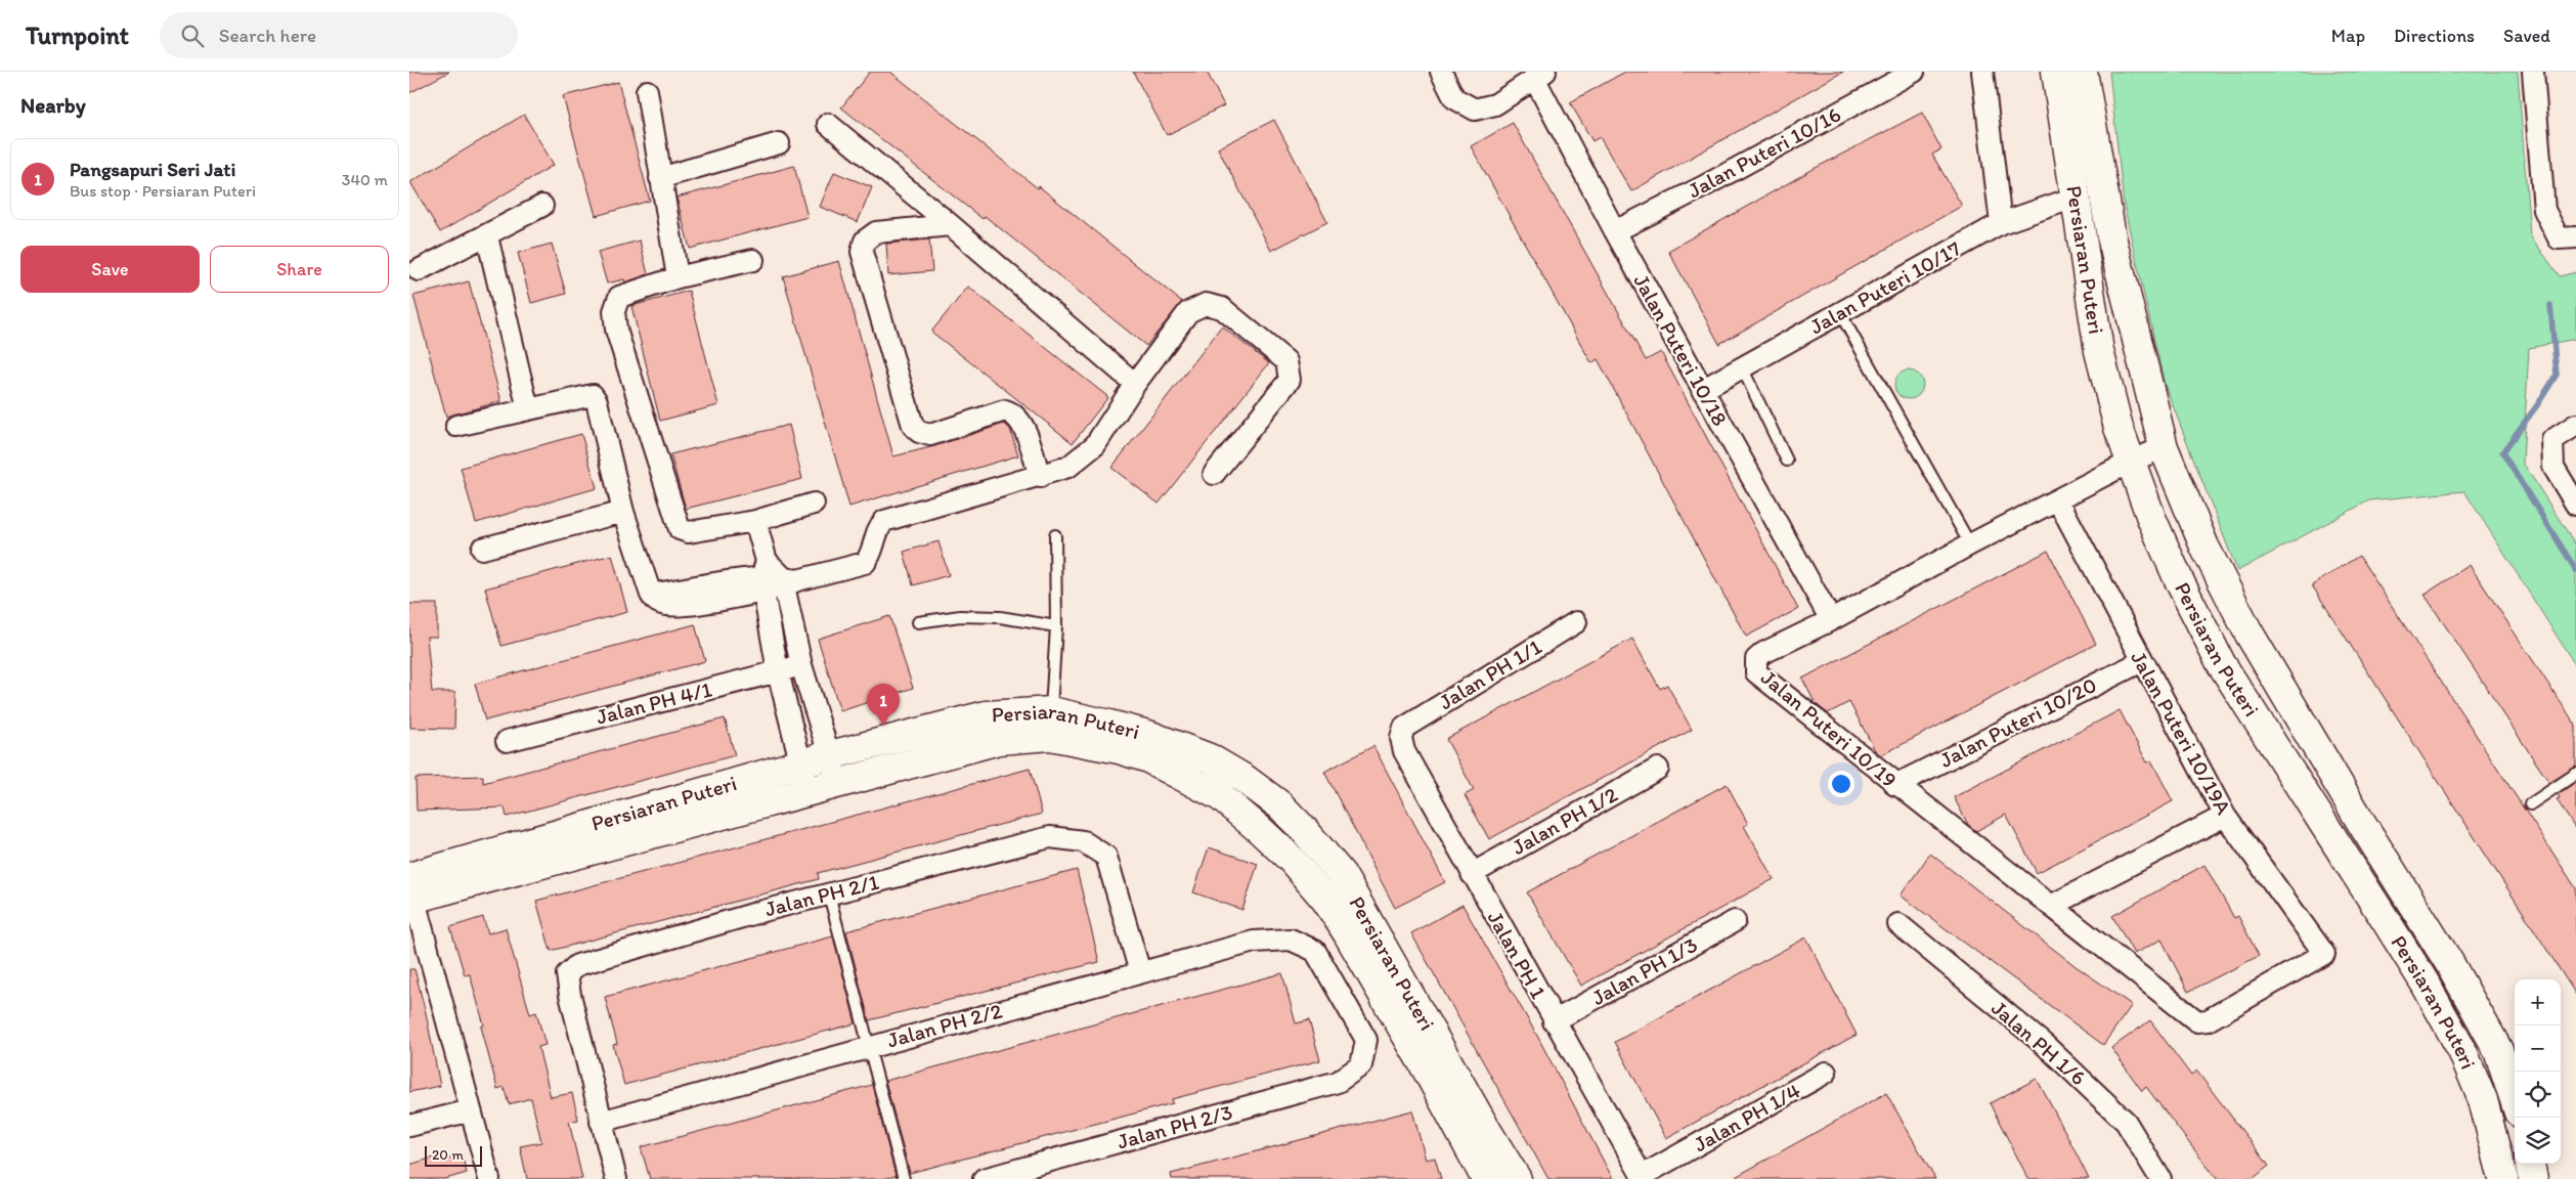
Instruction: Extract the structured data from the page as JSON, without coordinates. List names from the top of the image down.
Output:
{
  "streets": {
    "main road": ["Persiaran Puteri"],
    "street": [
      "Jalan Puteri 10/16",
      "Jalan Puteri 10/17",
      "Jalan Puteri 10/18",
      "Jalan PH 1/1",
      "Jalan PH 4/1",
      "Jalan Puteri 10/20",
      "Jalan Puteri 10/19",
      "Jalan Puteri 10/19A",
      "Jalan PH 1/2",
      "Jalan PH 2/1",
      "Jalan PH 1",
      "Jalan PH 1/3",
      "Jalan PH 2/2",
      "Jalan PH 1/6",
      "Jalan PH 1/4",
      "Jalan PH 2/3"
    ]
  },
  "crossings": [
    ["Jalan Puteri 10/16", "Jalan Puteri 10/18"],
    ["Persiaran Puteri", "Jalan Puteri 10/17"],
    ["Persiaran Puteri", "Jalan Puteri 10/19"],
    ["Jalan Puteri 10/17", "Jalan Puteri 10/18"],
    ["Jalan Puteri 10/18", "Jalan Puteri 10/19"],
    ["Jalan PH 1/1", "Jalan PH 1"],
    ["Jalan Puteri 10/20", "Jalan Puteri 10/19"],
    ["Jalan Puteri 10/20", "Jalan Puteri 10/19A"],
    ["Jalan Puteri 10/19", "Jalan Puteri 10/19A"],
    ["Jalan PH 1/2", "Jalan PH 1"],
    ["Jalan PH 2/1", "Jalan PH 2/2"],
    ["Jalan PH 1", "Jalan PH 1/3"],
    ["Jalan PH 1", "Jalan PH 1/4"],
    ["Jalan PH 2/2", "Jalan PH 2/3"]
  ],
  "scale_bar": "20 m",
  "page": {
    "header": "Turnpoint",
    "search": "Search here",
    "nav": ["Map", "Directions", "Saved"],
    "heading": "Nearby",
    "list": [
      {
        "mark": "1",
        "name": "Pangsapuri Seri Jati",
        "note": "Bus stop · Persiaran Puteri",
        "value": "340 m"
      }
    ],
    "buttons": ["Save", "Share"],
    "pins": "1",
    "map_buttons": ["+", "−"],
    "scale": "20 m"
  }
}
